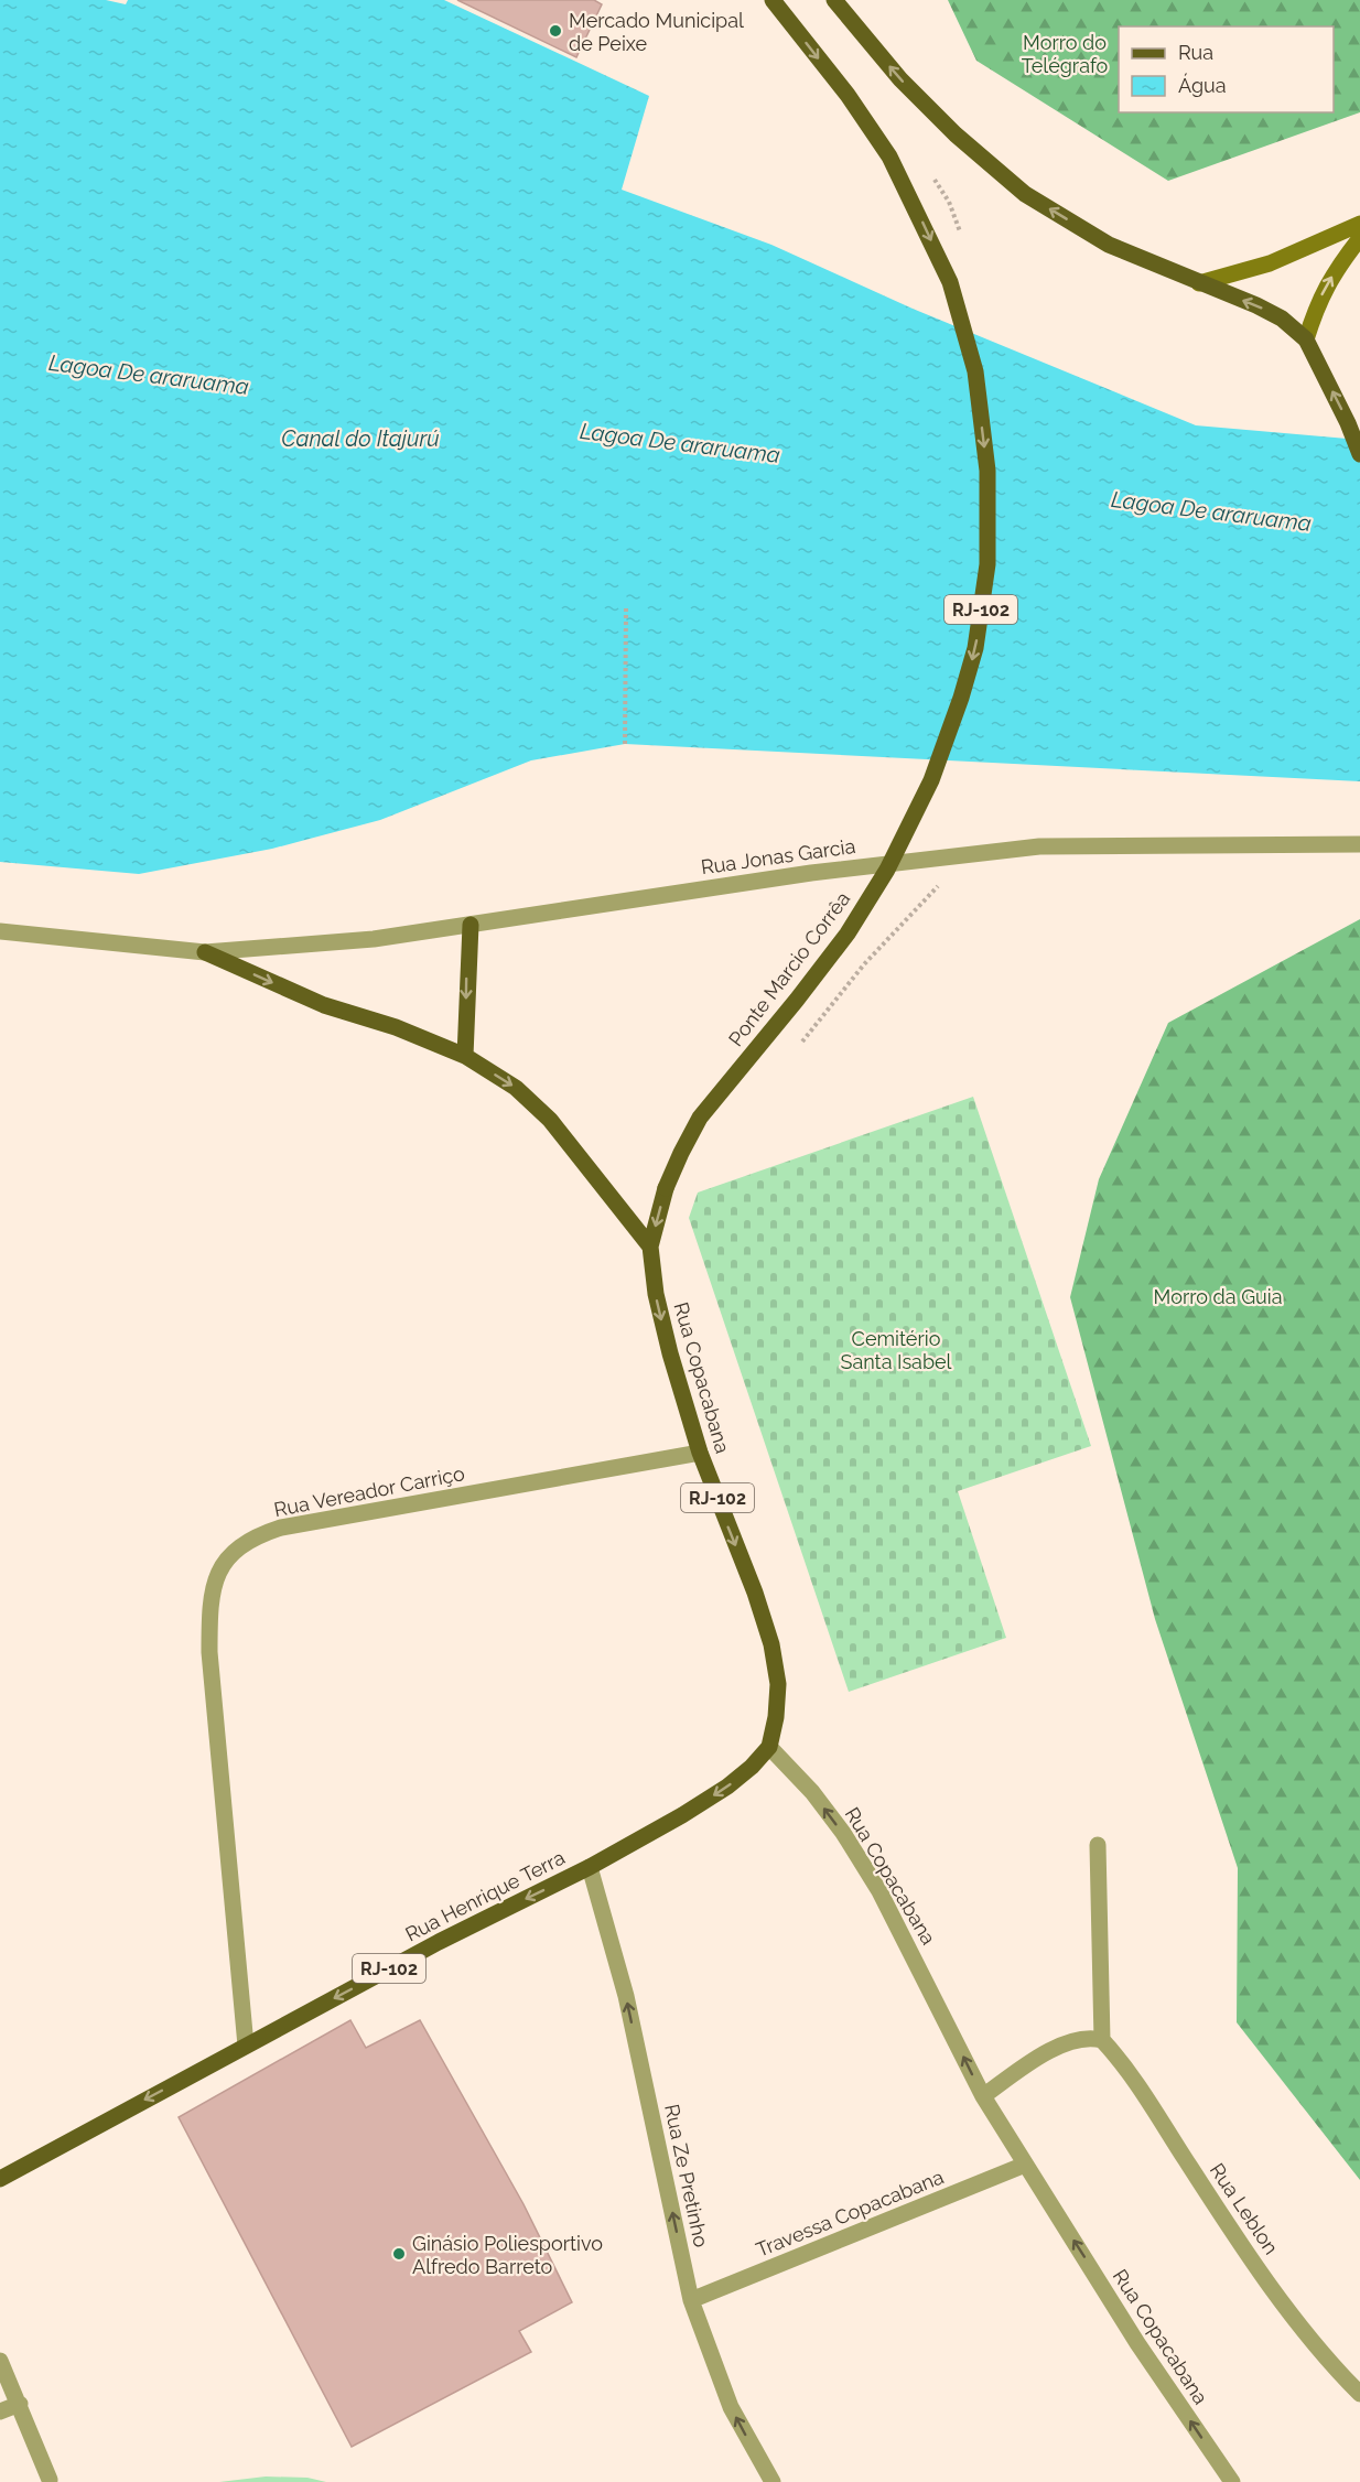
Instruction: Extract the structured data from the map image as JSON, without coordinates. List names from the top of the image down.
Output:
{
  "streets": {
    "main road": [
      "RJ-102",
      "Ponte Marcio Corrêa",
      "Rua Copacabana",
      "Rua Henrique Terra"
    ],
    "street": [
      "Rua Jonas Garcia",
      "Rua Vereador Carriço",
      "Rua Ze Pretinho",
      "Rua Leblon",
      "Travessa Copacabana"
    ]
  },
  "crossings": [
    ["Ponte Marcio Corrêa", "Rua Copacabana"],
    ["Rua Copacabana", "Rua Vereador Carriço"],
    ["Rua Copacabana", "Rua Henrique Terra"],
    ["Rua Copacabana", "Travessa Copacabana"],
    ["Rua Vereador Carriço", "Rua Henrique Terra"],
    ["Rua Henrique Terra", "Rua Ze Pretinho"],
    ["Rua Ze Pretinho", "Travessa Copacabana"]
  ],
  "one_way": ["Ponte Marcio Corrêa", "Rua Henrique Terra", "Rua Ze Pretinho"],
  "water": ["Lagoa De araruama", "Canal do Itajurú"],
  "parks": ["Morro do Telégrafo", "Morro da Guia", "Cemitério Santa Isabel"],
  "places": ["Mercado Municipal de Peixe", "Ginásio Poliesportivo Alfredo Barreto"],
  "legend": ["Rua", "Água"]
}
